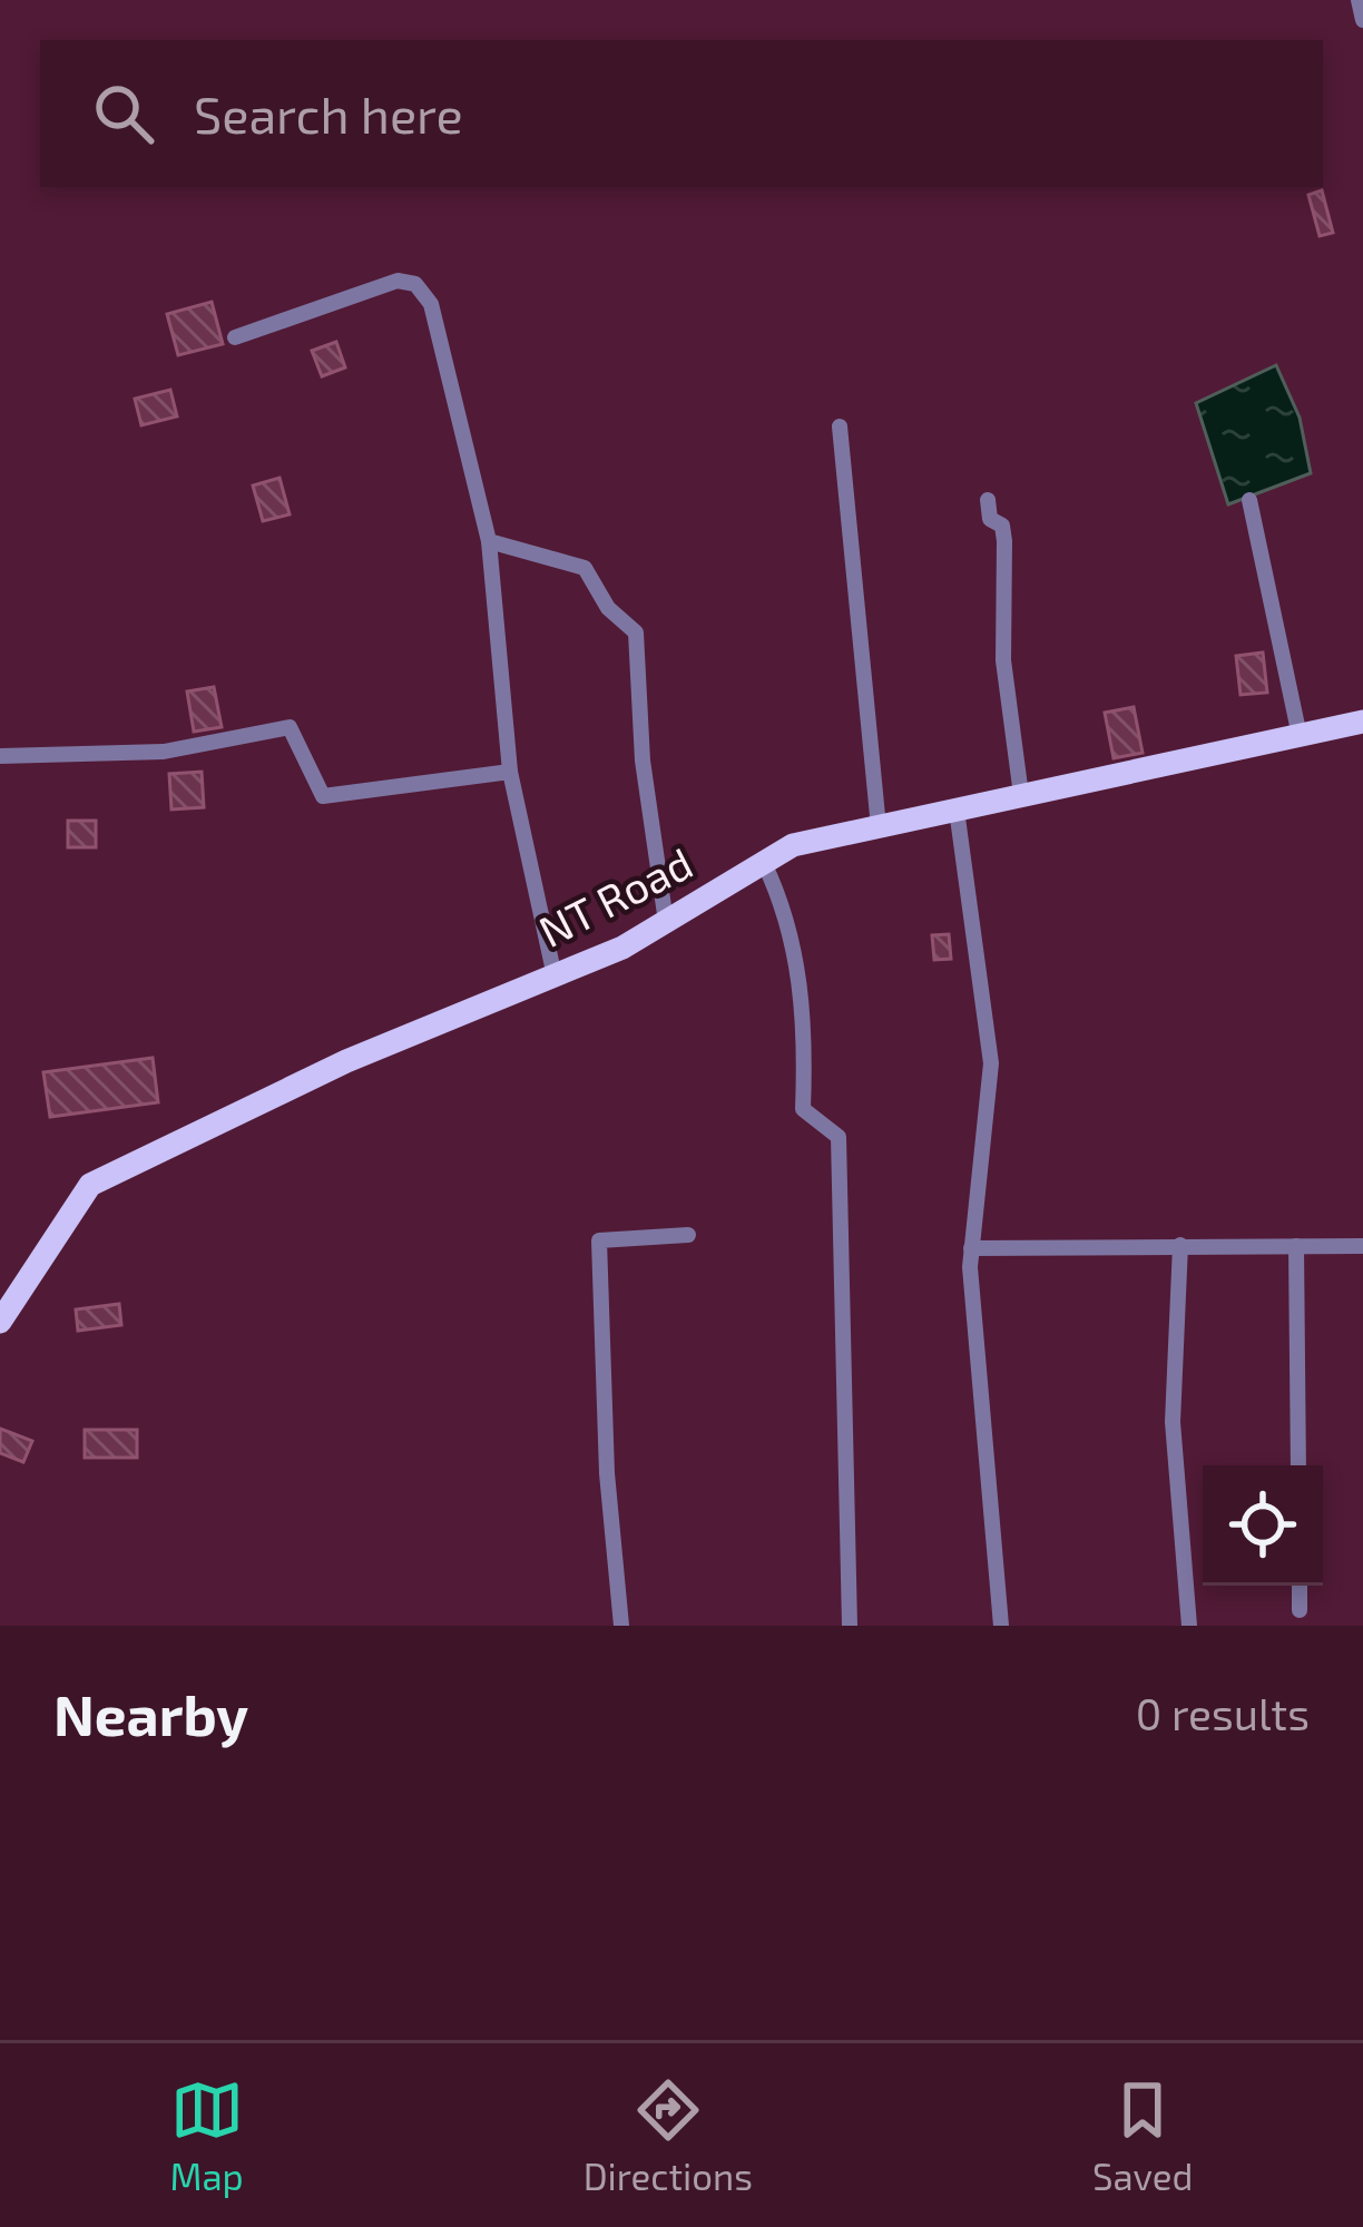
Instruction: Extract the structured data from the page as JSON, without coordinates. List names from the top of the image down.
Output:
{
  "streets": {
    "main road": ["NT Road"]
  },
  "page": {
    "search": "Search here",
    "heading": ["Nearby", "0 results"],
    "nav": ["Map", "Directions", "Saved"]
  }
}
